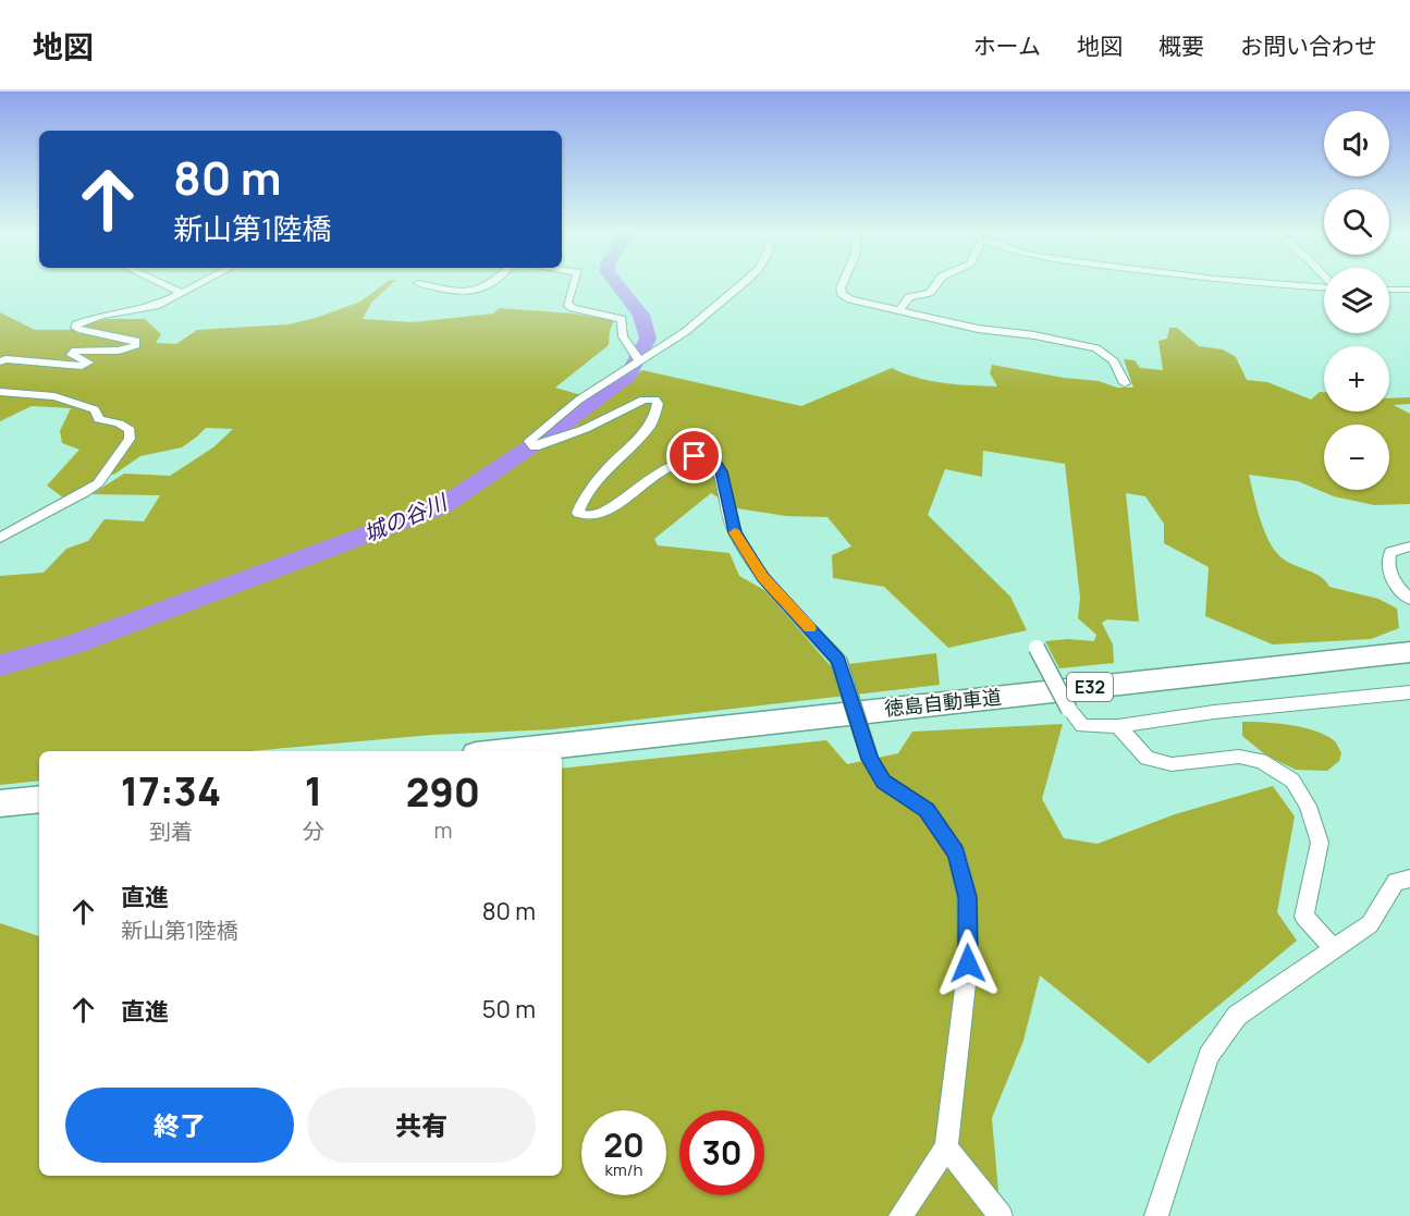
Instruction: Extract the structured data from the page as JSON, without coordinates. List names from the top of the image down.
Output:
{
  "streets": {
    "highway": ["E32", "徳島自動車道"]
  },
  "water": ["城の谷川"],
  "page": {
    "header": "地図",
    "nav": [
      "ホーム",
      "地図",
      "概要",
      "お問い合わせ"
    ],
    "map_buttons": ["+", "−"],
    "turn": ["80 m", "新山第1陸橋"],
    "eta": [
      "17:34",
      "到着",
      "1",
      "分",
      "290",
      "m"
    ],
    "list": [
      {
        "name": "直進",
        "note": "新山第1陸橋",
        "value": "80 m"
      },
      {
        "name": "直進",
        "value": "50 m"
      }
    ],
    "buttons": ["終了", "共有"],
    "speed": "20 km/h",
    "limit": "30"
  }
}
